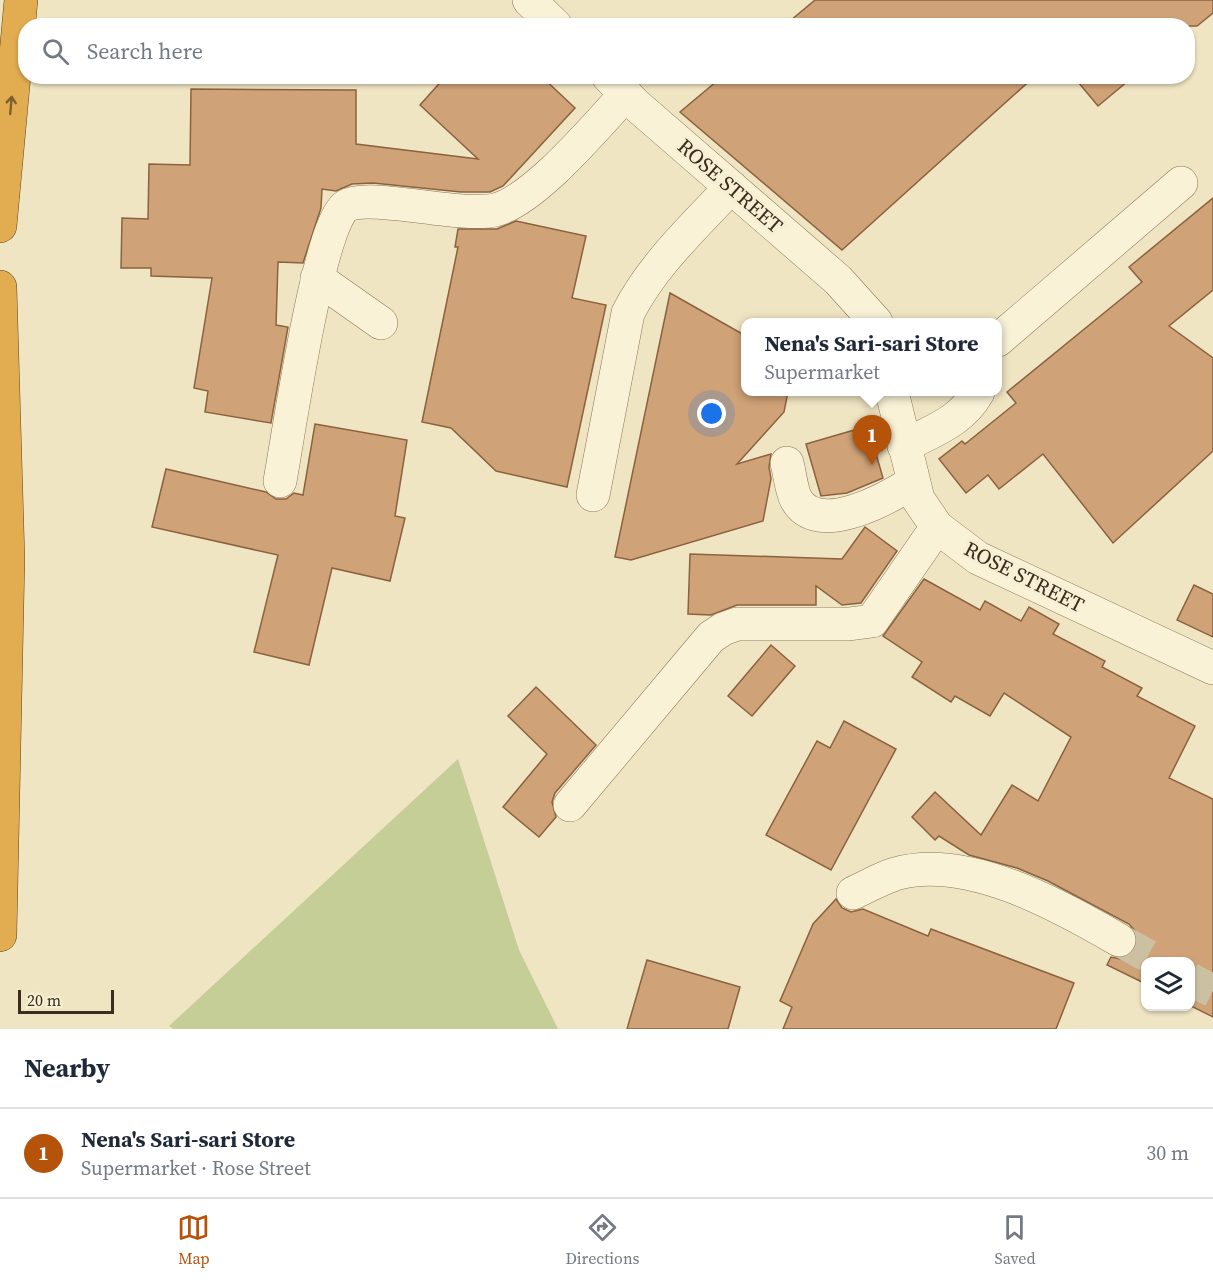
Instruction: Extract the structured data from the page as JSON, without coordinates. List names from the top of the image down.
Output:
{
  "streets": {
    "street": ["ROSE STREET"]
  },
  "scale_bar": "20 m",
  "page": {
    "search": "Search here",
    "popup": ["Nena's Sari-sari Store", "Supermarket"],
    "pins": "1",
    "scale": "20 m",
    "heading": "Nearby",
    "list": [
      {
        "mark": "1",
        "name": "Nena's Sari-sari Store",
        "note": "Supermarket · Rose Street",
        "value": "30 m"
      }
    ],
    "nav": ["Map", "Directions", "Saved"]
  }
}
